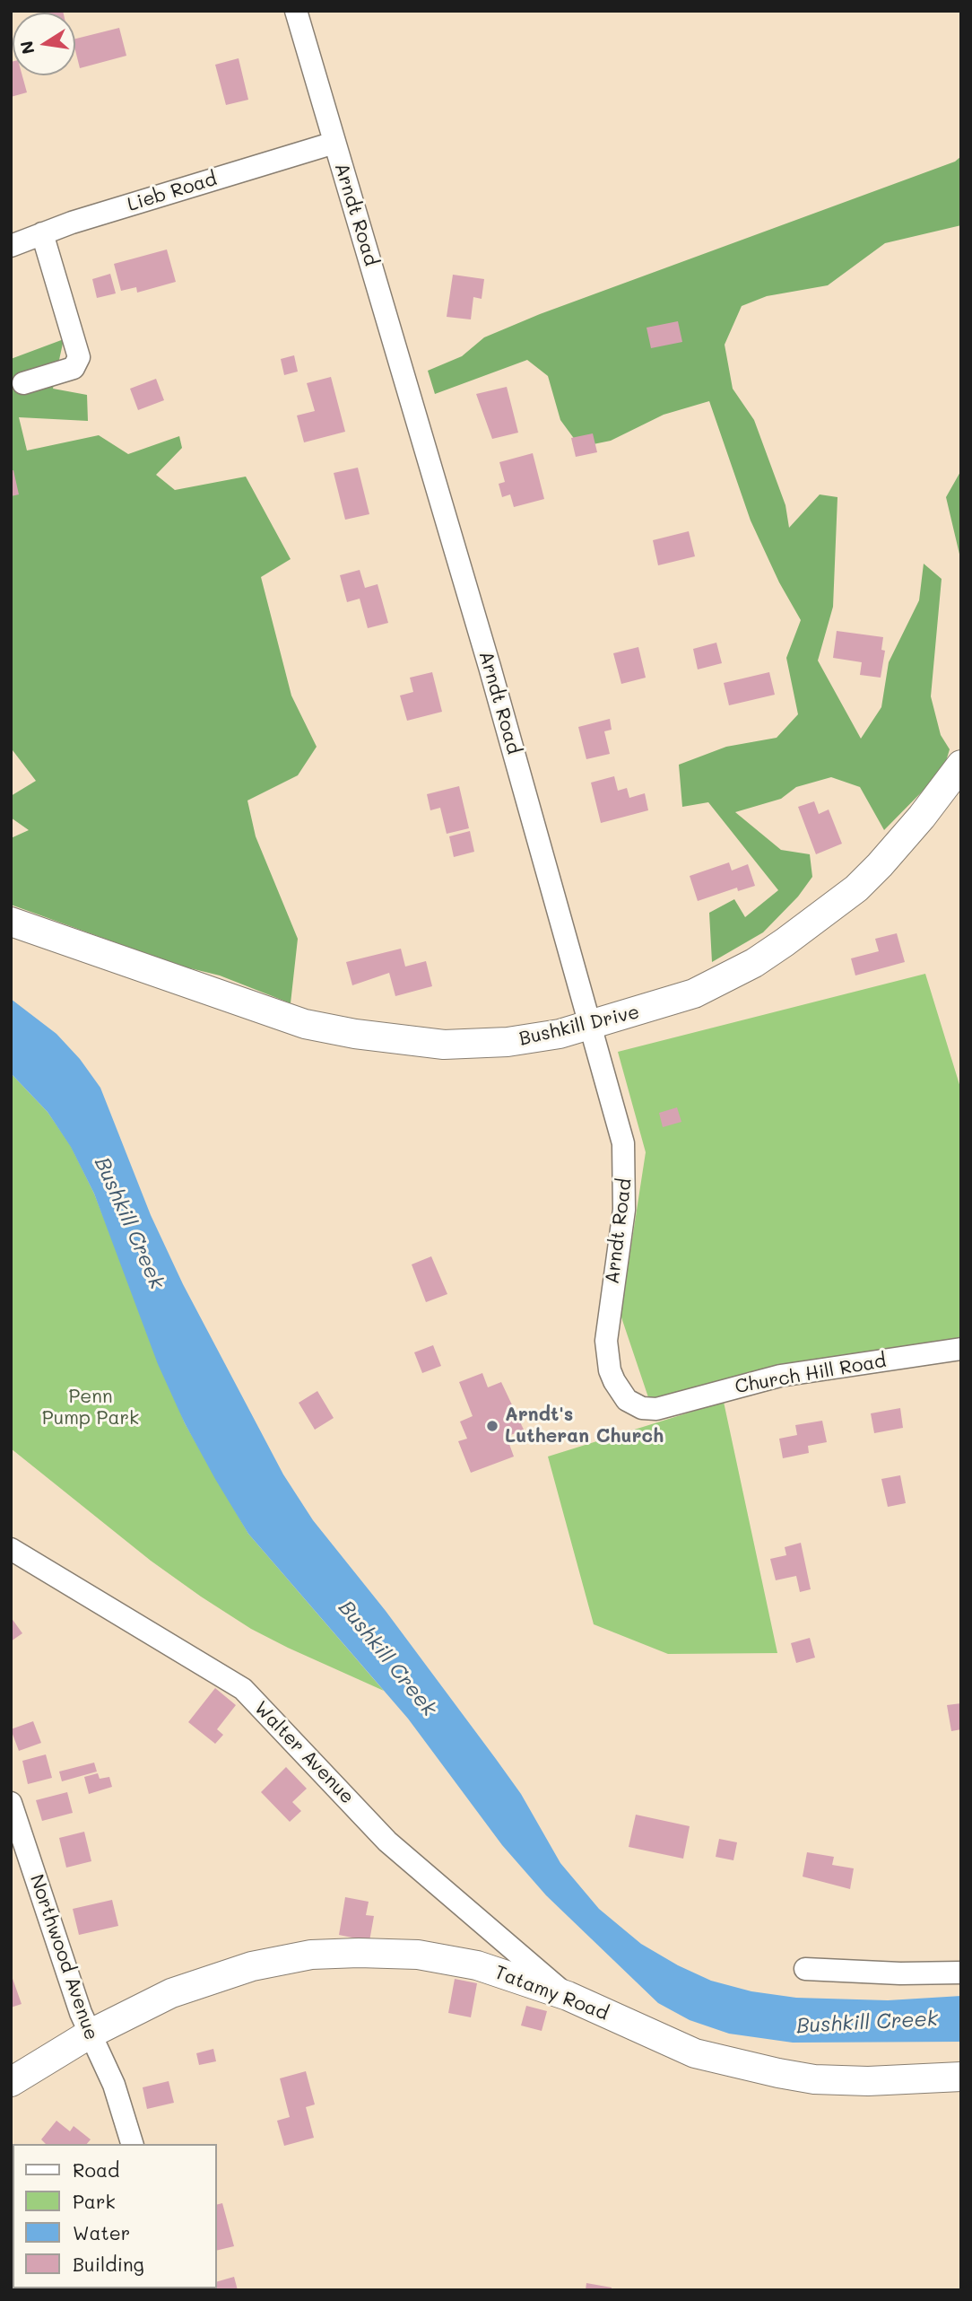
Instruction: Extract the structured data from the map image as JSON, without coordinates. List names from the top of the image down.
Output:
{
  "streets": {
    "main road": ["Bushkill Drive", "Tatamy Road"],
    "street": [
      "Lieb Road",
      "Arndt Road",
      "Church Hill Road",
      "Walter Avenue",
      "Northwood Avenue"
    ]
  },
  "crossings": [
    ["Lieb Road", "Arndt Road"],
    ["Arndt Road", "Bushkill Drive"],
    ["Arndt Road", "Church Hill Road"],
    ["Walter Avenue", "Tatamy Road"],
    ["Northwood Avenue", "Tatamy Road"]
  ],
  "water": ["Bushkill Creek"],
  "parks": ["Penn Pump Park"],
  "places": ["Arndt's Lutheran Church"],
  "legend": [
    "Road",
    "Park",
    "Water",
    "Building"
  ],
  "north": "left"
}
